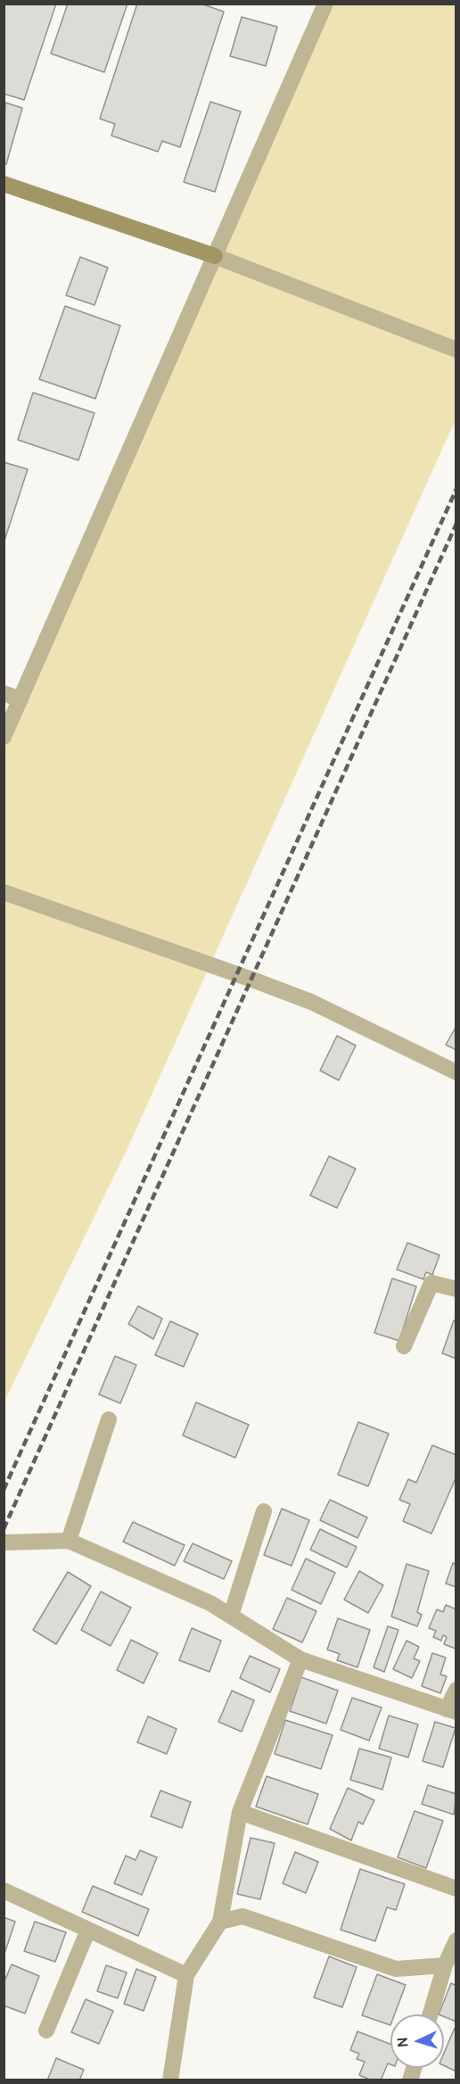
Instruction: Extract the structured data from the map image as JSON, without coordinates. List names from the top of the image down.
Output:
{
  "north": "left"
}
